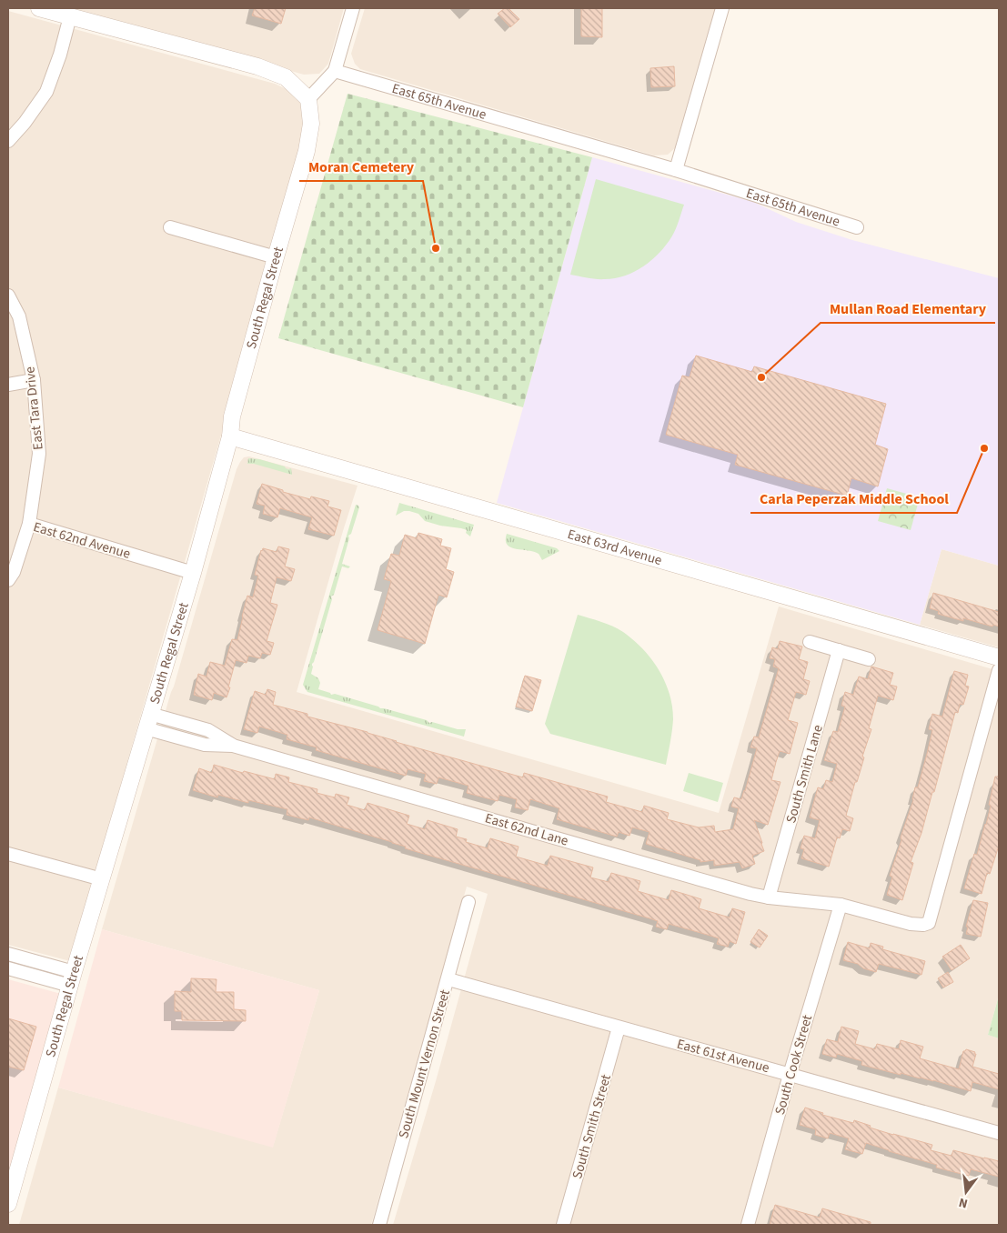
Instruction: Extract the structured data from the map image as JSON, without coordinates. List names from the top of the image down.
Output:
{
  "streets": {
    "street": [
      "East 65th Avenue",
      "South Regal Street",
      "East Tara Drive",
      "East 62nd Avenue",
      "East 63rd Avenue",
      "South Smith Lane",
      "East 62nd Lane",
      "East 61st Avenue",
      "South Mount Vernon Street",
      "South Cook Street",
      "South Smith Street"
    ]
  },
  "crossings": [
    ["South Regal Street", "East 62nd Avenue"],
    ["South Regal Street", "East 63rd Avenue"],
    ["South Regal Street", "East 62nd Lane"],
    ["East Tara Drive", "East 62nd Avenue"],
    ["South Smith Lane", "East 62nd Lane"],
    ["East 62nd Lane", "South Cook Street"],
    ["East 61st Avenue", "South Mount Vernon Street"],
    ["East 61st Avenue", "South Cook Street"],
    ["East 61st Avenue", "South Smith Street"]
  ],
  "places": ["Moran Cemetery", "Mullan Road Elementary", "Carla Peperzak Middle School"],
  "north": "bottom"
}
